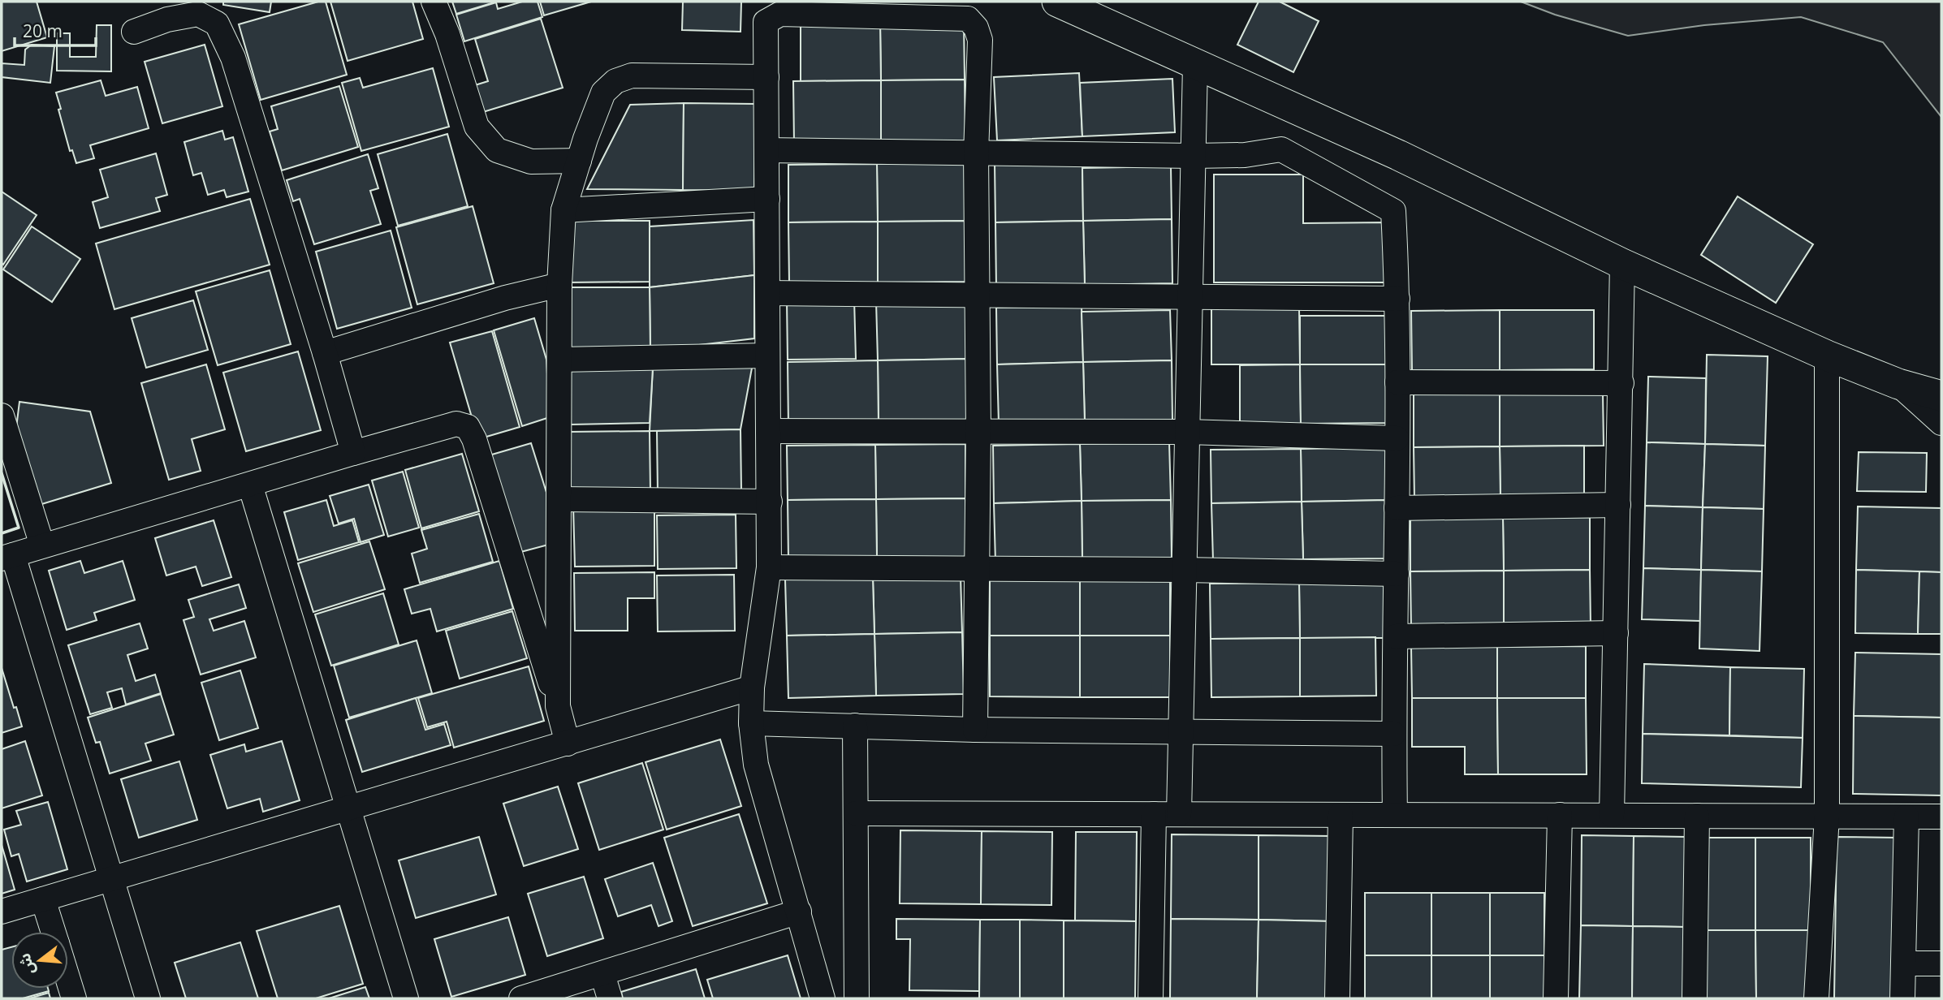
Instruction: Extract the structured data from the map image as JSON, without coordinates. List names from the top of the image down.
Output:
{
  "scale_bar": "20 m",
  "north": "left"
}
